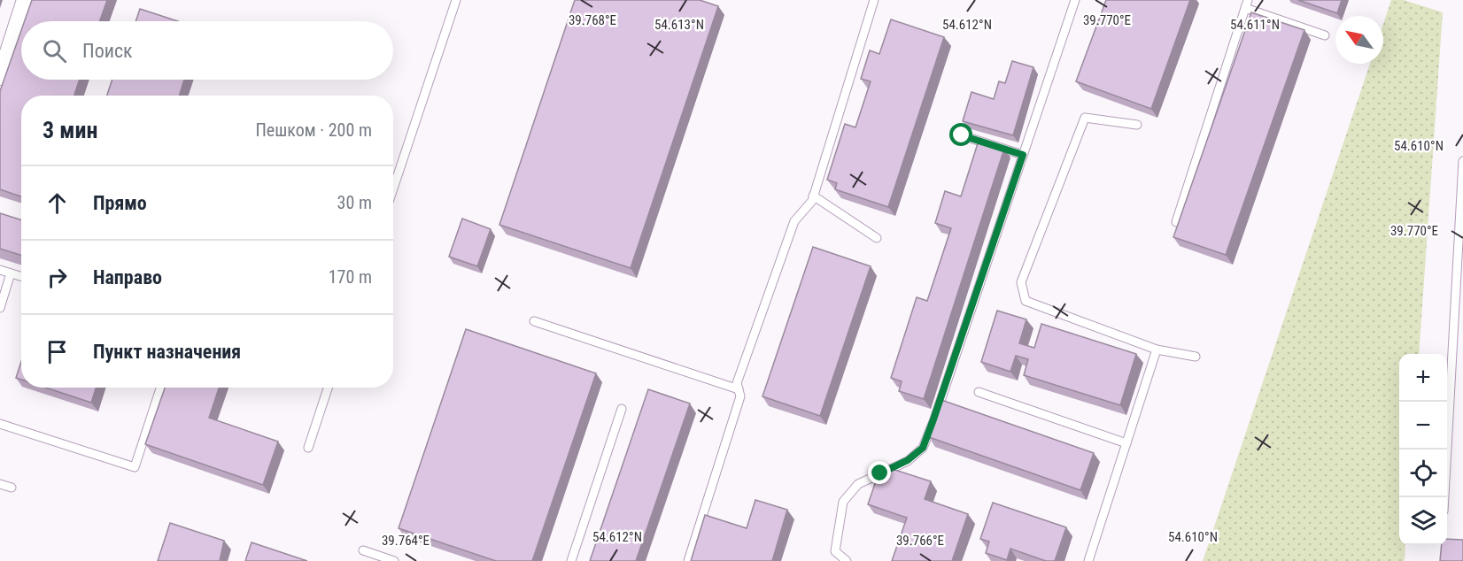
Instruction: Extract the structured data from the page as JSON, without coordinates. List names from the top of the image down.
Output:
{
  "north": "top left",
  "page": {
    "search": "Поиск",
    "heading": ["3 мин", "Пешком · 200 m"],
    "list": [
      ["Прямо", "30 m"],
      ["Направо", "170 m"],
      "Пункт назначения"
    ],
    "map_buttons": ["+", "−"]
  },
  "coordinates": [
    "39.768°E",
    "39.770°E",
    "54.613°N",
    "54.612°N",
    "54.611°N",
    "54.610°N",
    "39.764°E",
    "39.766°E"
  ]
}
